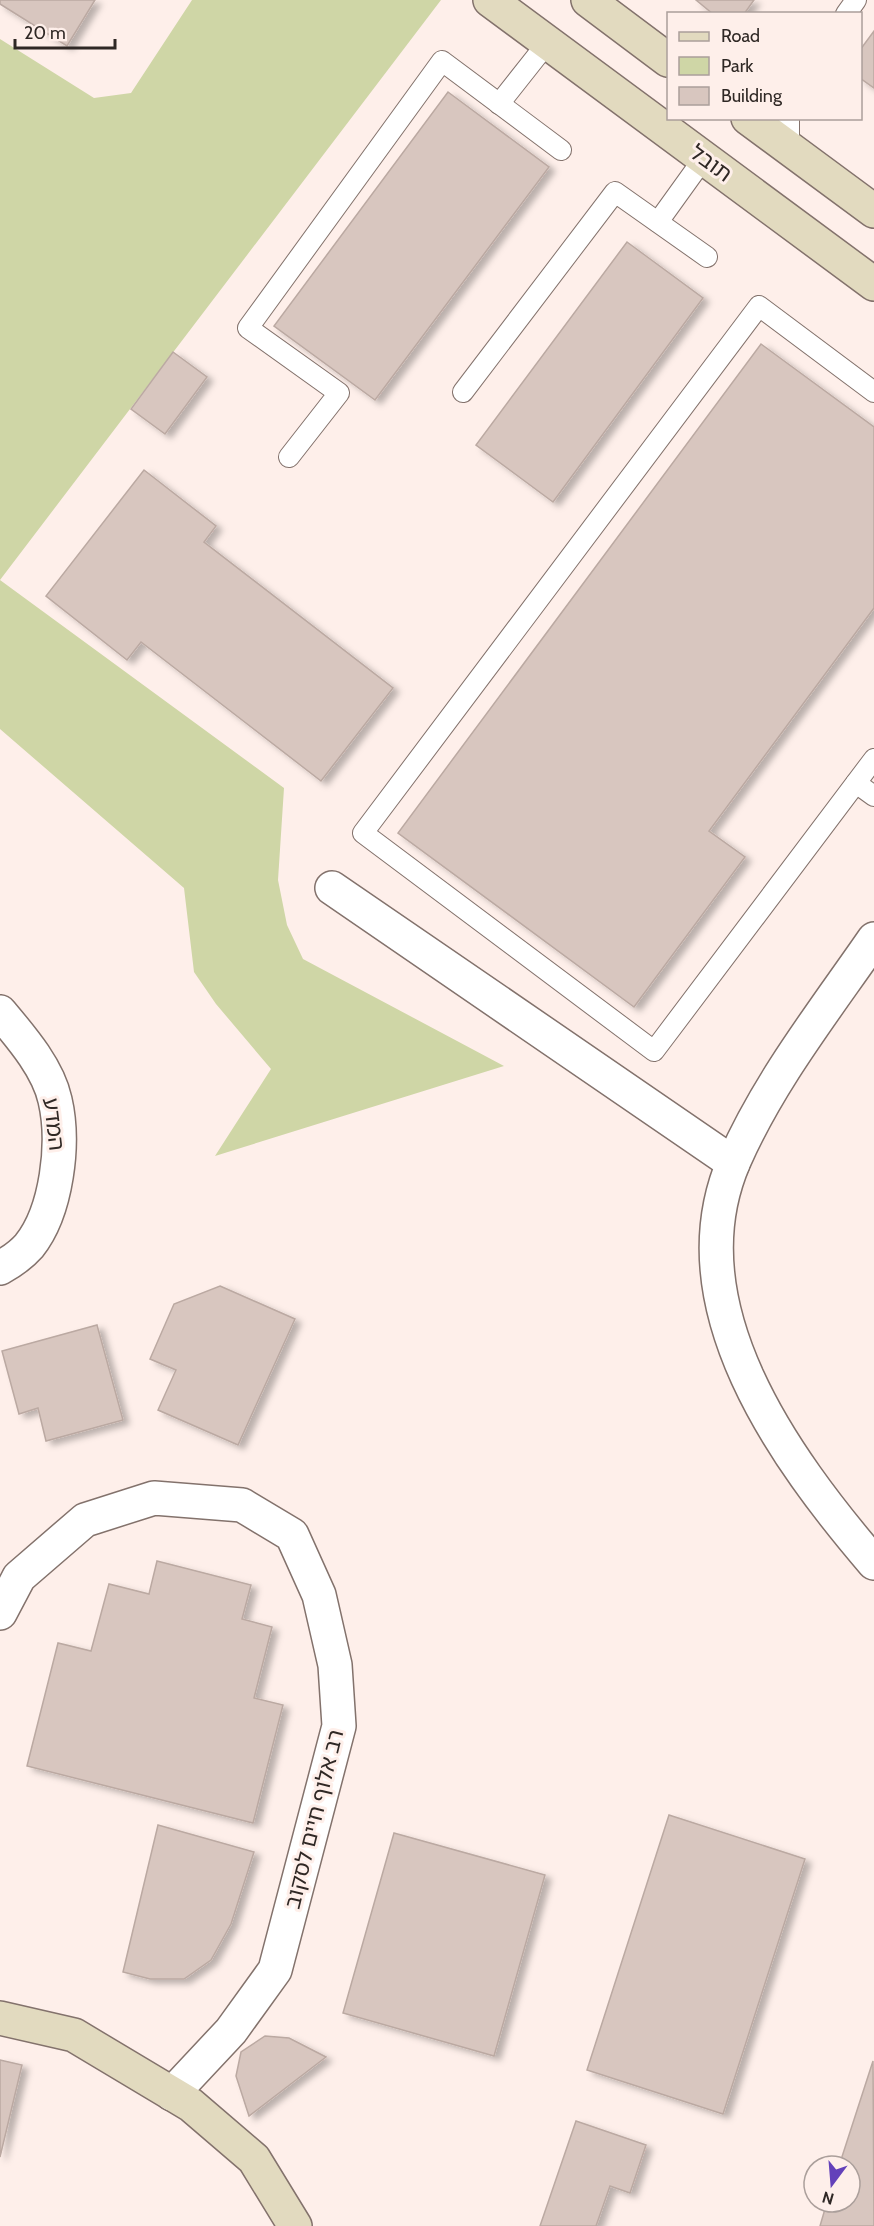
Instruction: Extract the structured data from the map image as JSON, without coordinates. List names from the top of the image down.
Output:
{
  "streets": {
    "street": ["תובל", "המדע", "רב אלוף חיים לסקוב"]
  },
  "legend": ["Road", "Park", "Building"],
  "scale_bar": "20 m",
  "north": "bottom"
}
